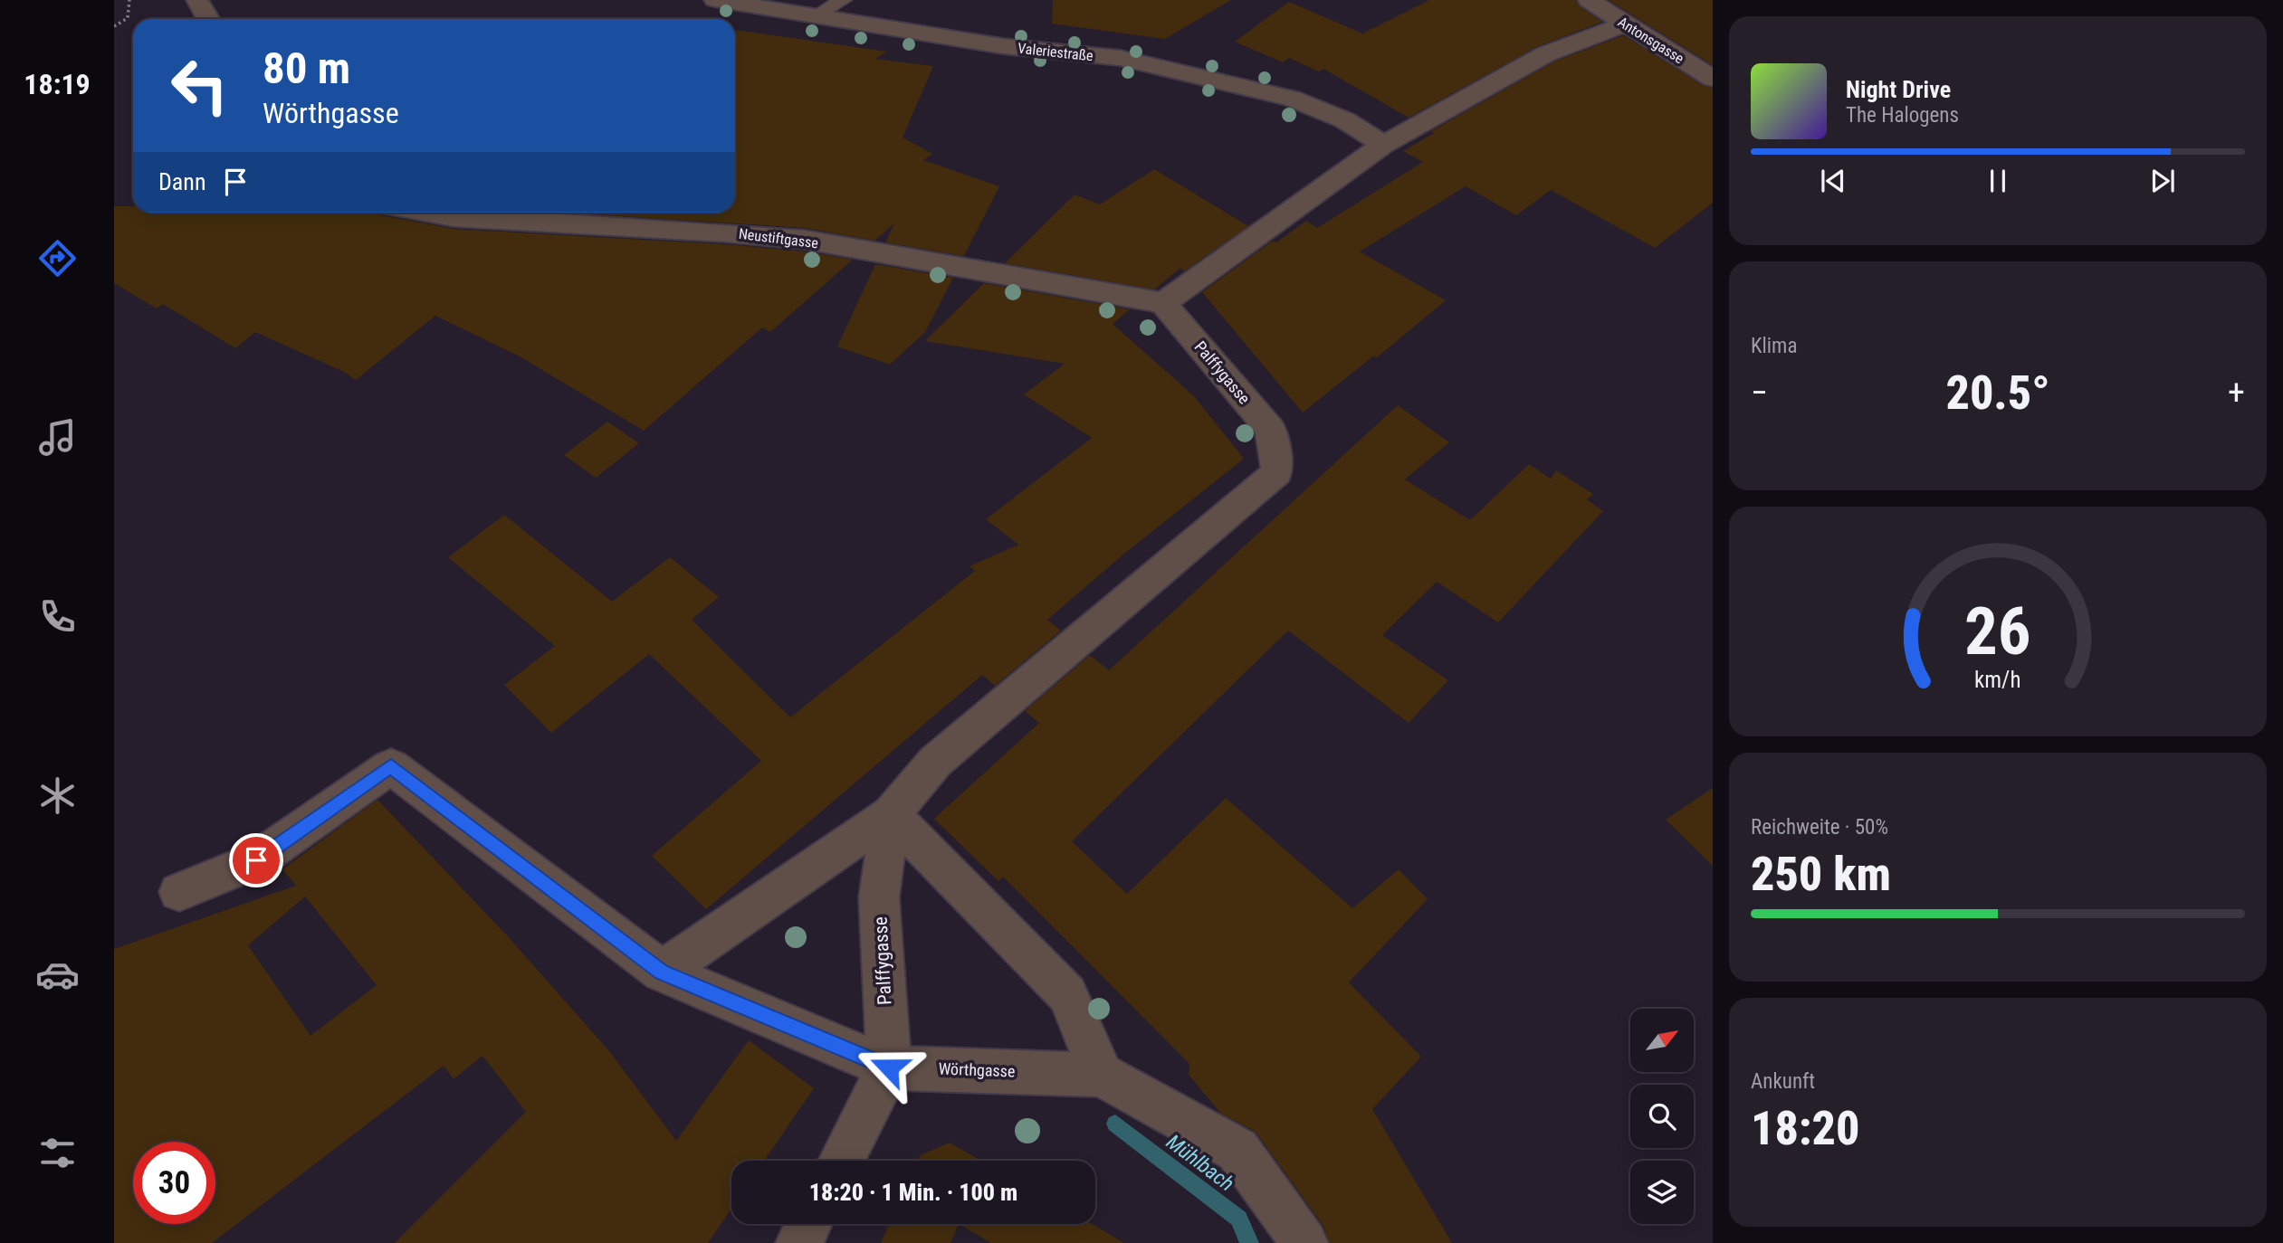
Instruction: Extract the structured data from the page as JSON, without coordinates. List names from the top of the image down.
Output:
{
  "streets": {
    "street": [
      "Antonsgasse",
      "Valeriestraße",
      "Neustiftgasse",
      "Palffygasse",
      "Wörthgasse"
    ]
  },
  "crossings": [
    ["Neustiftgasse", "Palffygasse"],
    ["Palffygasse", "Wörthgasse"]
  ],
  "water": ["Mühlbach"],
  "north": "top right",
  "page": {
    "tabs": "18:19",
    "turn": ["80 m", "Wörthgasse"],
    "song": ["Night Drive", "The Halogens"],
    "then": "Dann",
    "tile": [
      "Klima",
      ["Reichweite · 50%", "250 km"],
      ["Ankunft", "18:20"]
    ],
    "heat": ["−", "20.5°", "+"],
    "limit": "30",
    "trip": "18:20 · 1 Min. · 100 m",
    "gauge": ["26", "km/h"]
  }
}
